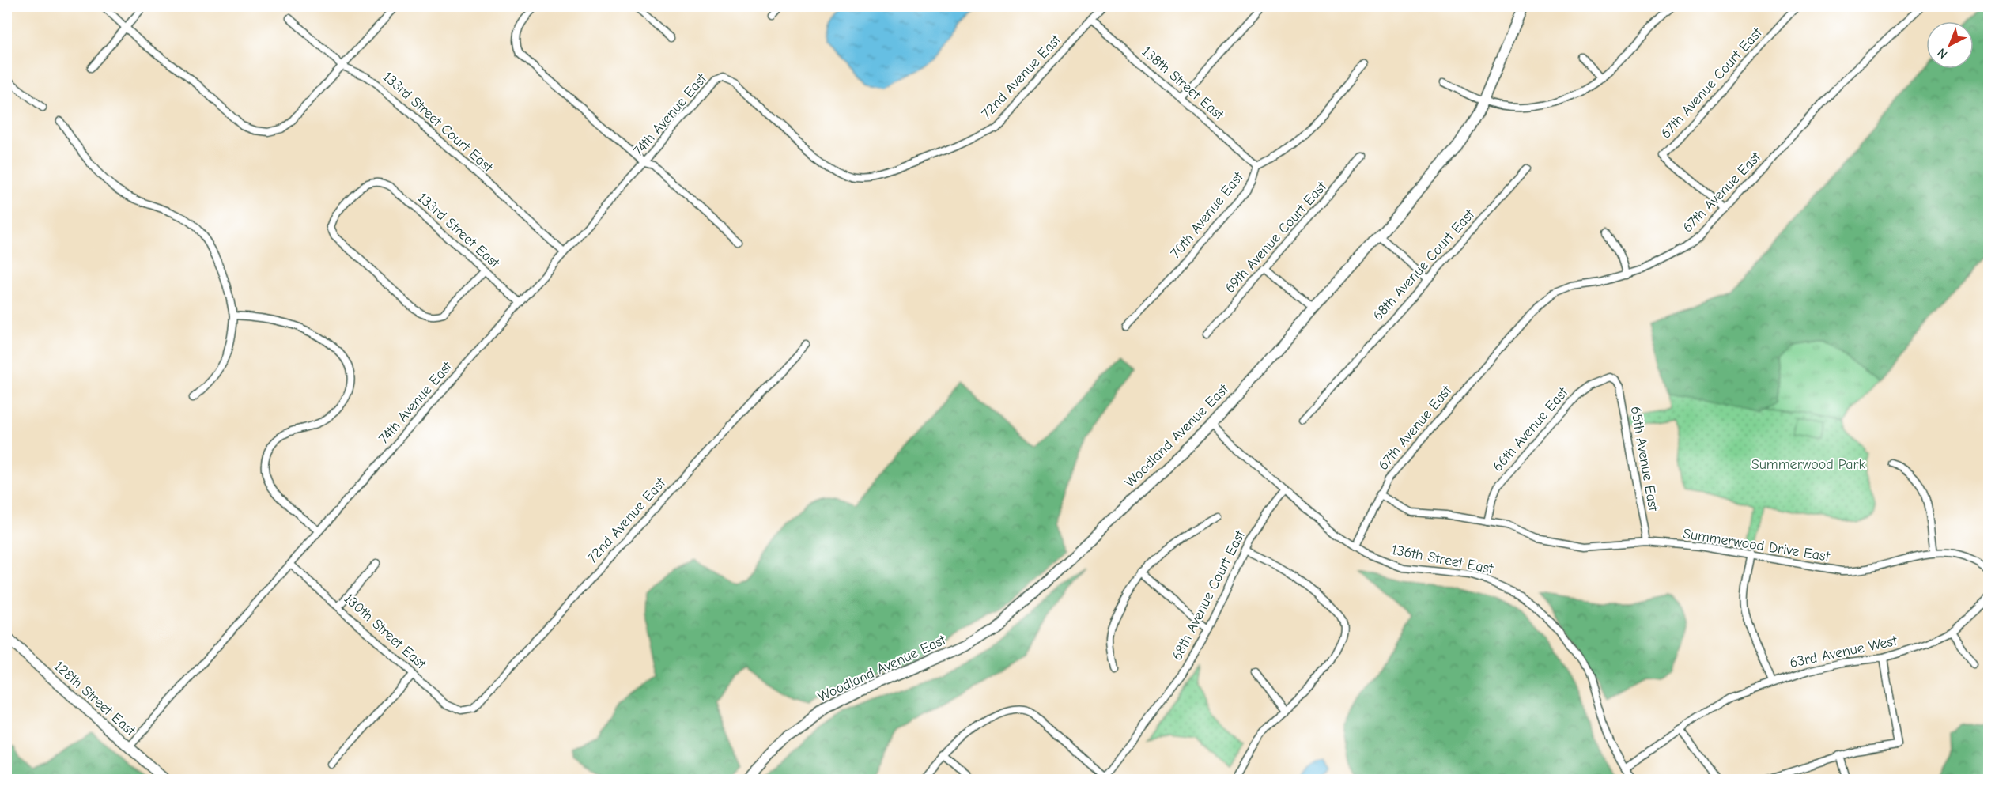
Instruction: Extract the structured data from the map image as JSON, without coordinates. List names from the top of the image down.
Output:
{
  "streets": {
    "street": [
      "72nd Avenue East",
      "138th Street East",
      "67th Avenue Court East",
      "74th Avenue East",
      "133rd Street Court East",
      "67th Avenue East",
      "70th Avenue East",
      "133rd Street East",
      "69th Avenue Court East",
      "68th Avenue Court East",
      "66th Avenue East",
      "Woodland Avenue East",
      "65th Avenue East",
      "Summerwood Drive East",
      "136th Street East",
      "130th Street East",
      "63rd Avenue West",
      "128th Street East"
    ]
  },
  "crossings": [
    ["72nd Avenue East", "138th Street East"],
    ["72nd Avenue East", "74th Avenue East"],
    ["72nd Avenue East", "130th Street East"],
    ["138th Street East", "70th Avenue East"],
    ["67th Avenue Court East", "67th Avenue East"],
    ["74th Avenue East", "133rd Street Court East"],
    ["74th Avenue East", "133rd Street East"],
    ["74th Avenue East", "130th Street East"],
    ["74th Avenue East", "128th Street East"],
    ["67th Avenue East", "Summerwood Drive East"],
    ["67th Avenue East", "136th Street East"],
    ["68th Avenue Court East", "136th Street East"],
    ["66th Avenue East", "65th Avenue East"],
    ["66th Avenue East", "Summerwood Drive East"],
    ["Woodland Avenue East", "136th Street East"],
    ["65th Avenue East", "Summerwood Drive East"],
    ["136th Street East", "63rd Avenue West"]
  ],
  "parks": ["Summerwood Park"],
  "north": "bottom left"
}
